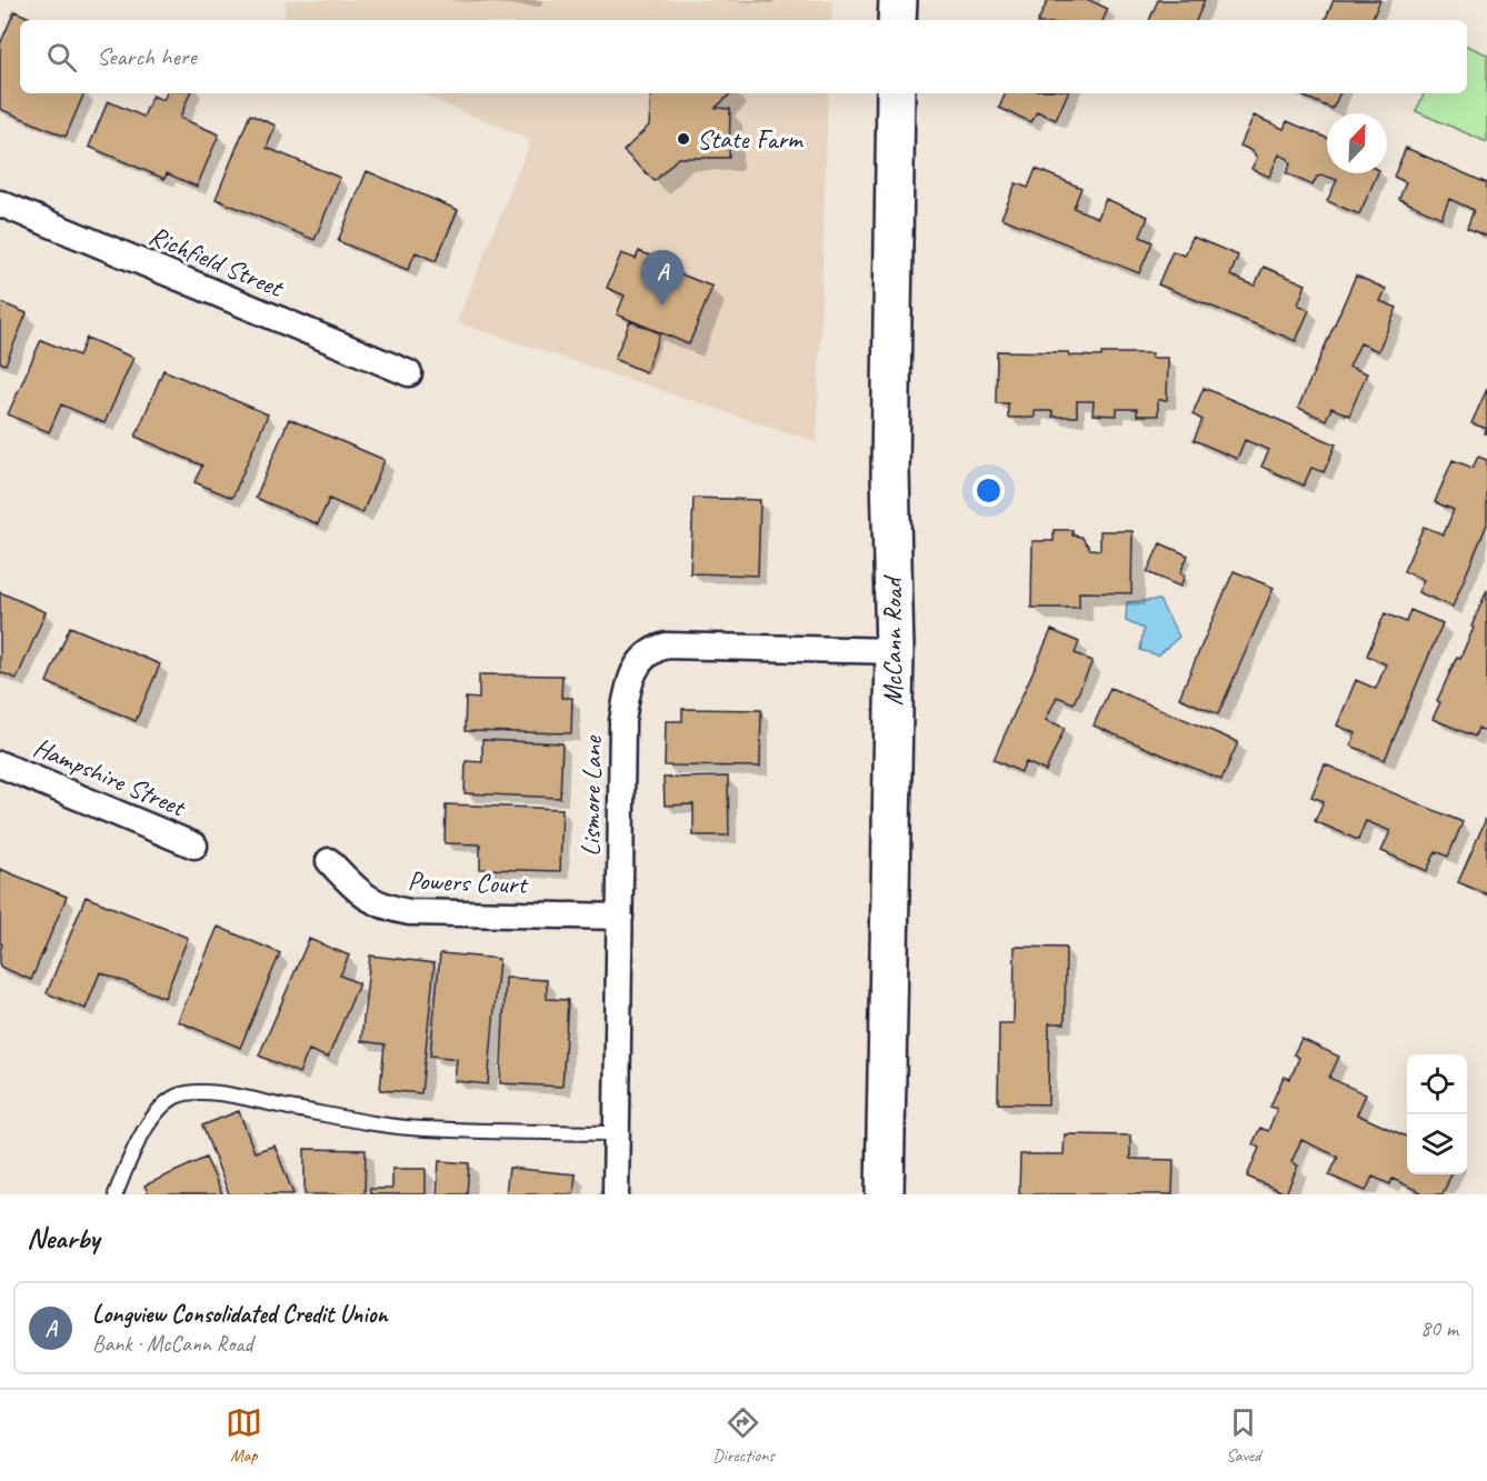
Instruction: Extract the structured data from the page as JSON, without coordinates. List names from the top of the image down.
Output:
{
  "streets": {
    "main road": ["McCann Road"],
    "street": [
      "Richfield Street",
      "Hampshire Street",
      "Lismore Lane",
      "Powers Court"
    ]
  },
  "crossings": [
    ["McCann Road", "Lismore Lane"],
    ["Lismore Lane", "Powers Court"]
  ],
  "places": ["State Farm"],
  "north": "top right",
  "page": {
    "search": "Search here",
    "pins": "A",
    "heading": "Nearby",
    "list": [
      {
        "mark": "A",
        "name": "Longview Consolidated Credit Union",
        "note": "Bank · McCann Road",
        "value": "80 m"
      }
    ],
    "nav": ["Map", "Directions", "Saved"]
  }
}
